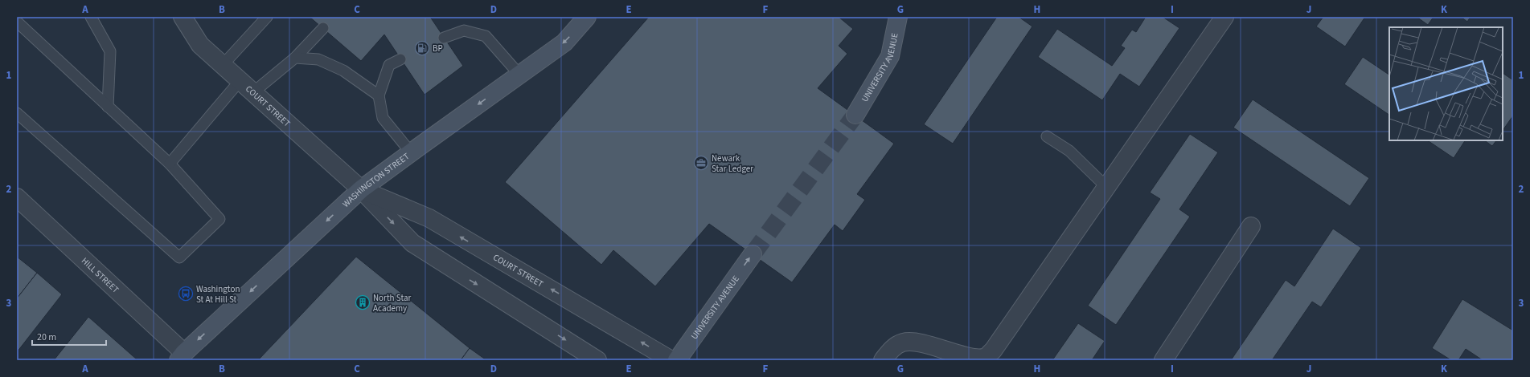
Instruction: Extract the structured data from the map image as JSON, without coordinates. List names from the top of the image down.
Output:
{
  "streets": {
    "main road": ["UNIVERSITY AVENUE", "WASHINGTON STREET"],
    "street": ["COURT STREET", "HILL STREET"]
  },
  "crossings": [
    ["COURT STREET", "WASHINGTON STREET"],
    ["WASHINGTON STREET", "HILL STREET"]
  ],
  "one_way": ["UNIVERSITY AVENUE", "WASHINGTON STREET"],
  "places": {
    "fuel station": ["BP"],
    "office": ["Newark Star Ledger"],
    "bus stop": ["Washington St At Hill St"],
    "building": ["North Star Academy"]
  },
  "scale_bar": "20 m",
  "grid": {
    "columns": [
      "A",
      "B",
      "C",
      "D",
      "E",
      "F",
      "G",
      "H",
      "I",
      "J",
      "K"
    ],
    "rows": ["1", "2", "3"]
  }
}
